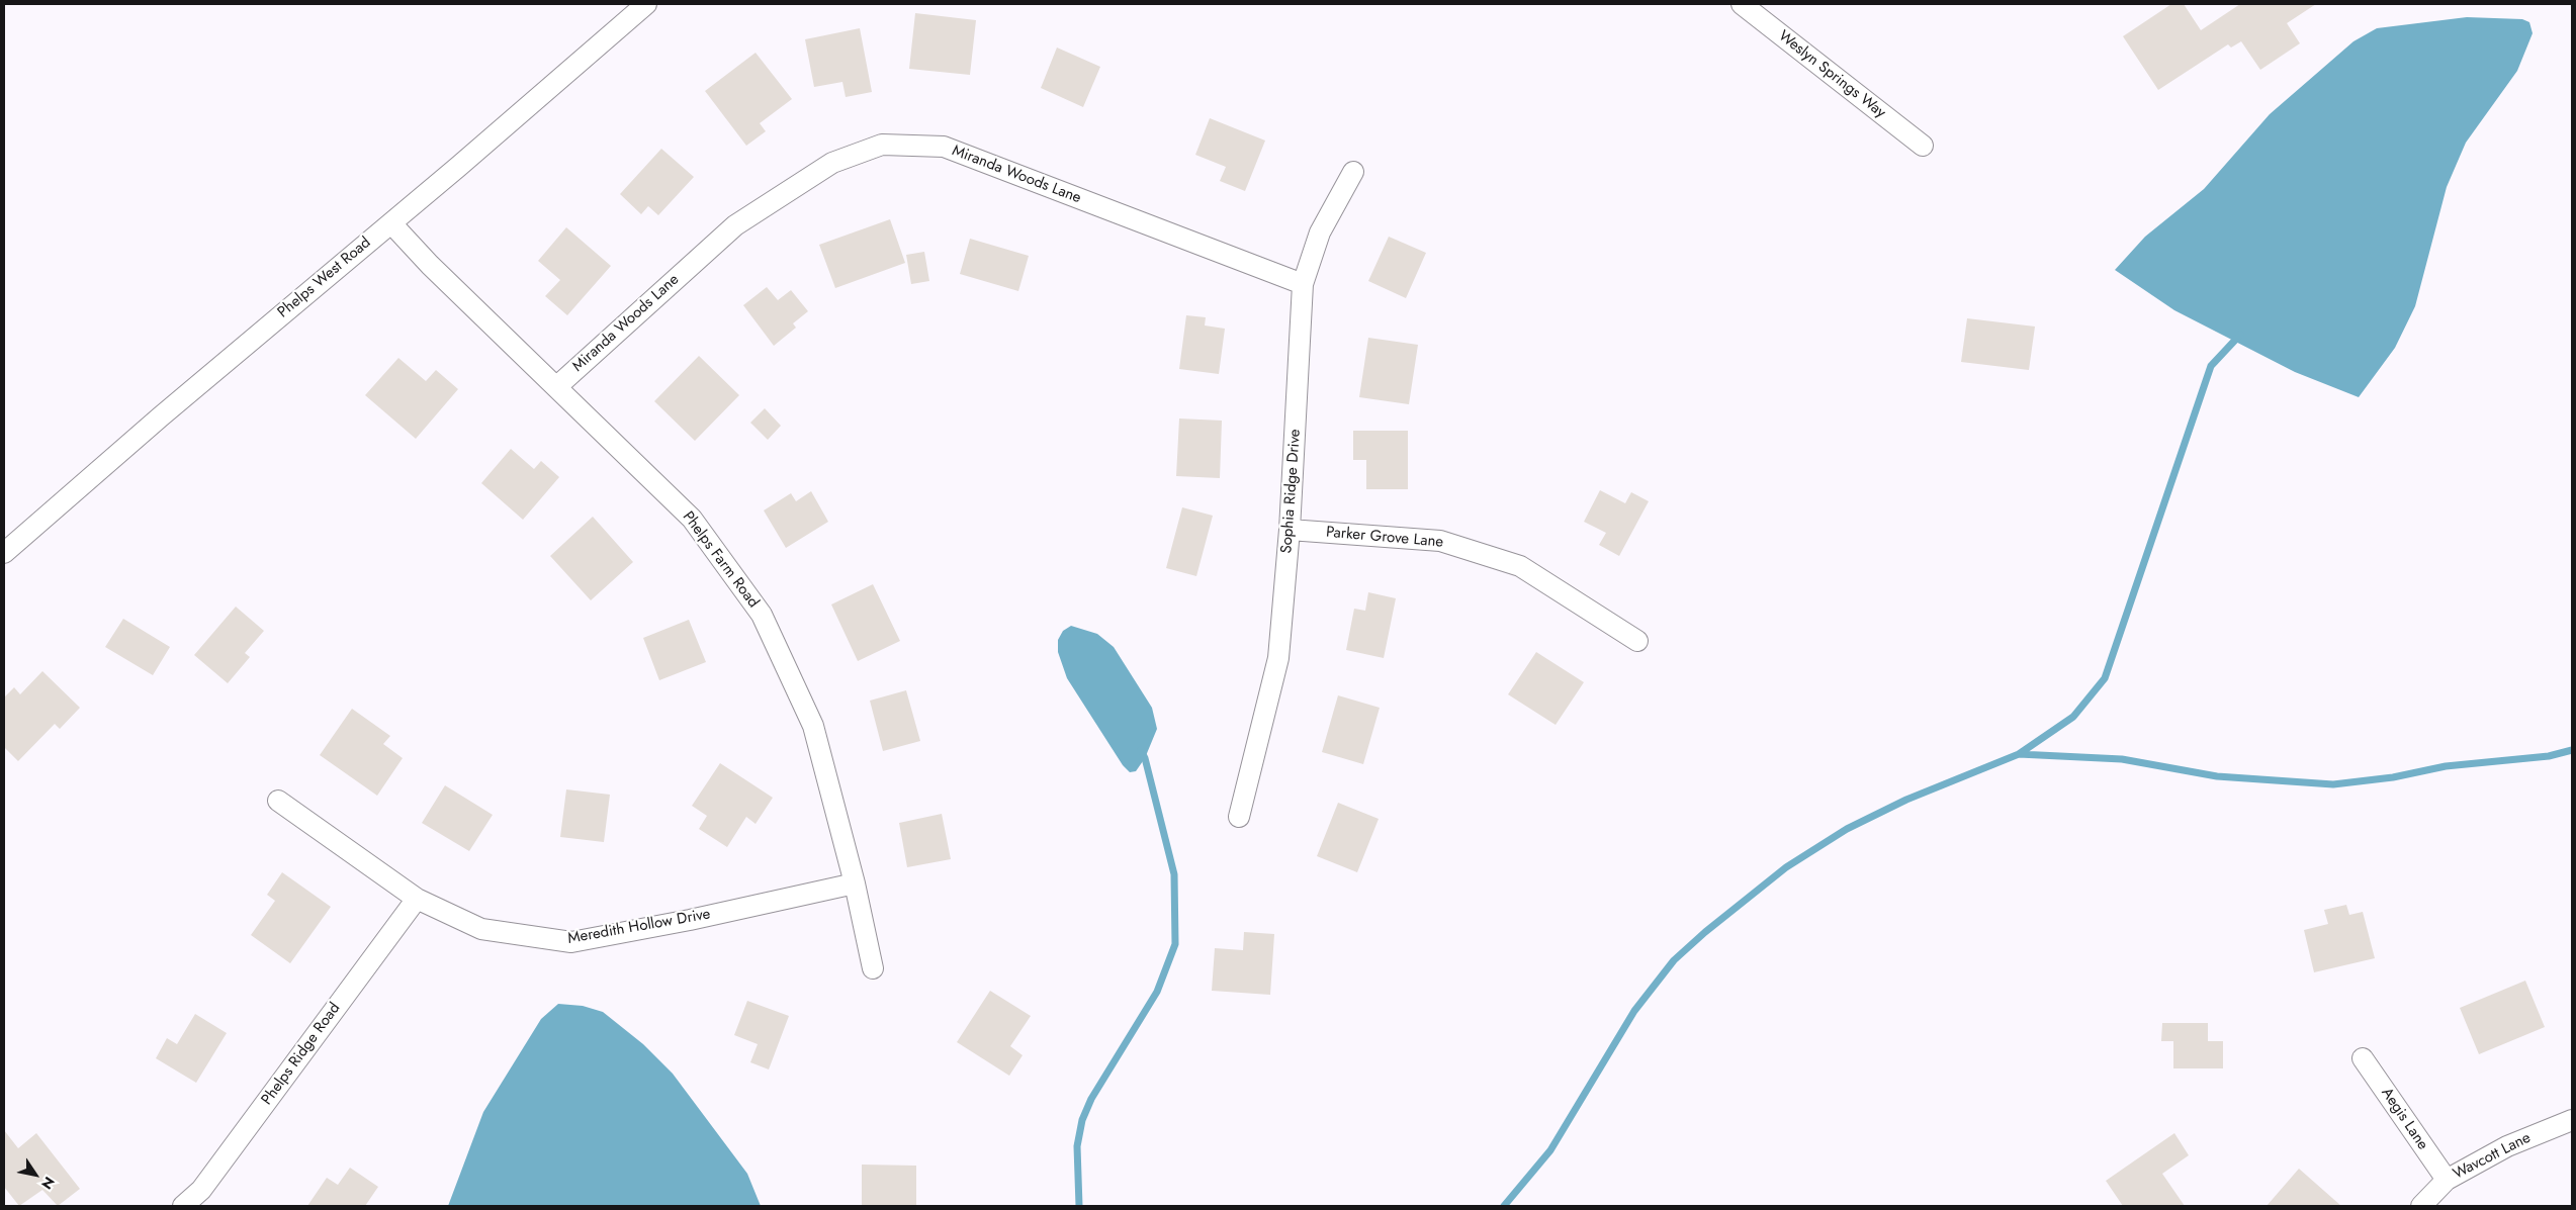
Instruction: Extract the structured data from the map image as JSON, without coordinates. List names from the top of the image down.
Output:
{
  "streets": {
    "street": [
      "Weslyn Springs Way",
      "Miranda Woods Lane",
      "Phelps West Road",
      "Sophia Ridge Drive",
      "Parker Grove Lane",
      "Phelps Farm Road",
      "Meredith Hollow Drive",
      "Phelps Ridge Road",
      "Aegis Lane",
      "Wavcott Lane"
    ]
  },
  "crossings": [
    ["Miranda Woods Lane", "Sophia Ridge Drive"],
    ["Miranda Woods Lane", "Phelps Farm Road"],
    ["Phelps West Road", "Phelps Farm Road"],
    ["Sophia Ridge Drive", "Parker Grove Lane"],
    ["Phelps Farm Road", "Meredith Hollow Drive"],
    ["Meredith Hollow Drive", "Phelps Ridge Road"],
    ["Aegis Lane", "Wavcott Lane"]
  ],
  "north": "bottom right"
}
